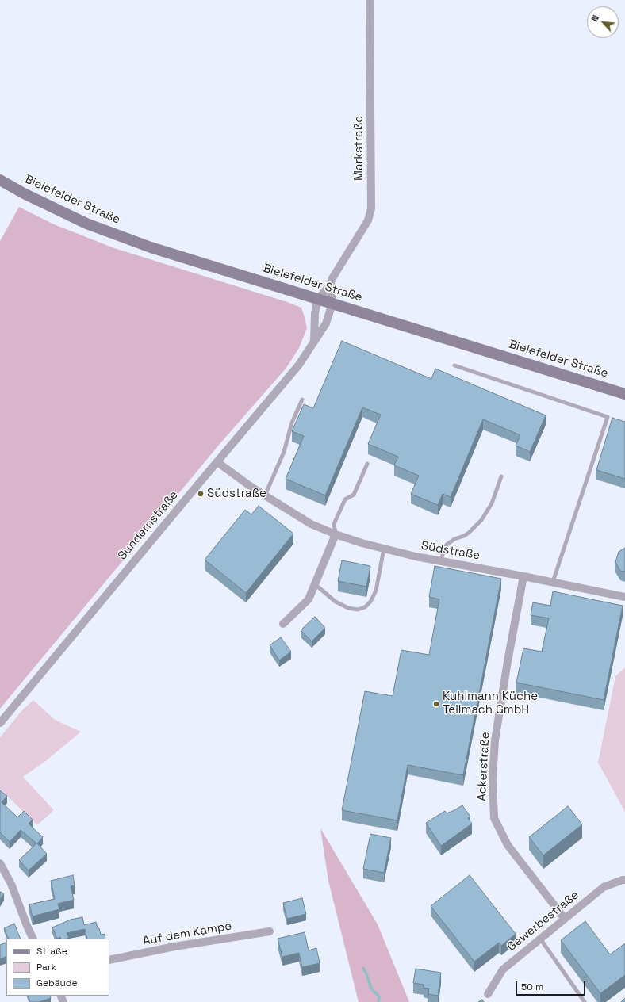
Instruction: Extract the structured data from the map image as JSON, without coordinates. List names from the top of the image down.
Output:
{
  "streets": {
    "main road": ["Bielefelder Straße"],
    "street": [
      "Markstraße",
      "Sundernstraße",
      "Südstraße",
      "Ackerstraße",
      "Gewerbestraße",
      "Auf dem Kampe"
    ]
  },
  "crossings": [
    ["Markstraße", "Bielefelder Straße"],
    ["Bielefelder Straße", "Sundernstraße"],
    ["Sundernstraße", "Südstraße"],
    ["Südstraße", "Ackerstraße"],
    ["Ackerstraße", "Gewerbestraße"]
  ],
  "places": ["Südstraße", "Kuhlmann Küche Tellmach GmbH"],
  "legend": ["Straße", "Park", "Gebäude"],
  "scale_bar": "50 m",
  "north": "top left"
}
